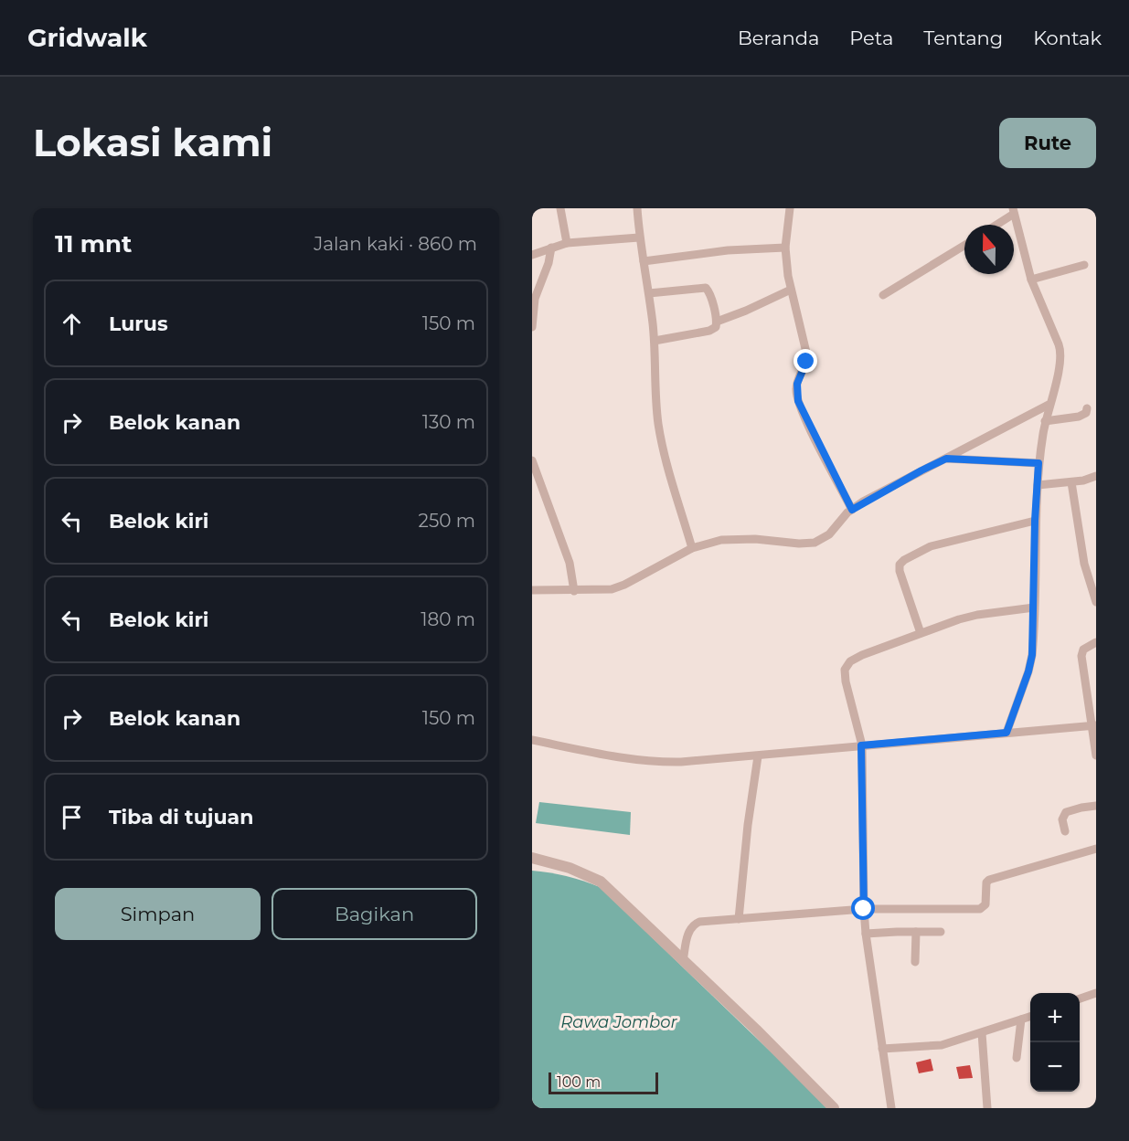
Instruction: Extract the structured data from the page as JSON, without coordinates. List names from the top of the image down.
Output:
{
  "water": ["Rawa Jombor"],
  "scale_bar": "100 m",
  "north": "top",
  "page": {
    "header": "Gridwalk",
    "nav": [
      "Beranda",
      "Peta",
      "Tentang",
      "Kontak"
    ],
    "buttons": [
      "Rute",
      ["Simpan", "Bagikan"]
    ],
    "title": "Lokasi kami",
    "heading": ["11 mnt", "Jalan kaki · 860 m"],
    "list": [
      ["Lurus", "150 m"],
      ["Belok kanan", "130 m"],
      ["Belok kiri", "250 m"],
      ["Belok kiri", "180 m"],
      ["Belok kanan", "150 m"],
      "Tiba di tujuan"
    ],
    "map_buttons": ["+", "−"],
    "scale": "100 m"
  }
}
